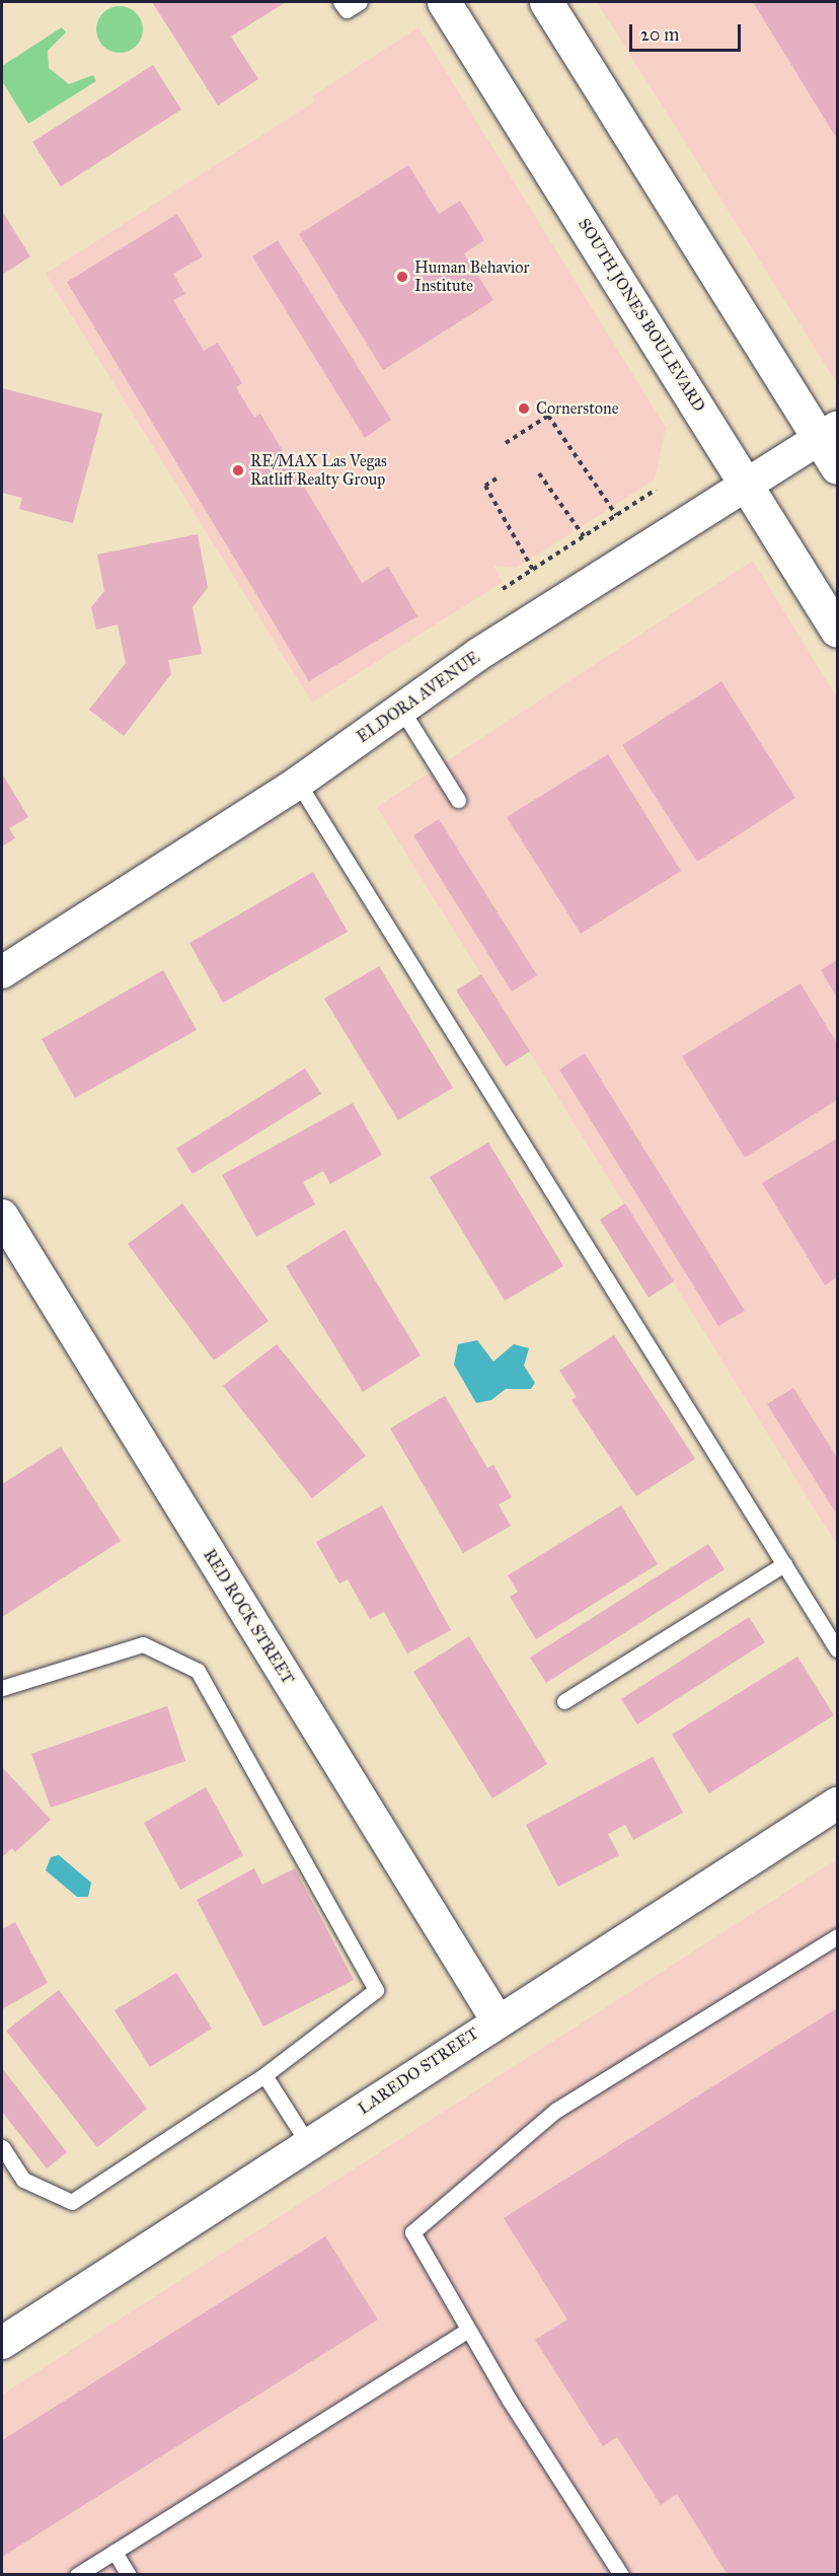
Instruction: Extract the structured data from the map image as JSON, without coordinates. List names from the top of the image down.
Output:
{
  "streets": {
    "main road": ["SOUTH JONES BOULEVARD"],
    "street": ["ELDORA AVENUE", "RED ROCK STREET", "LAREDO STREET"]
  },
  "crossings": [
    ["SOUTH JONES BOULEVARD", "ELDORA AVENUE"],
    ["RED ROCK STREET", "LAREDO STREET"]
  ],
  "places": ["Human Behavior Institute", "Cornerstone", "RE/MAX Las Vegas Ratliff Realty Group"],
  "scale_bar": "20 m"
}
